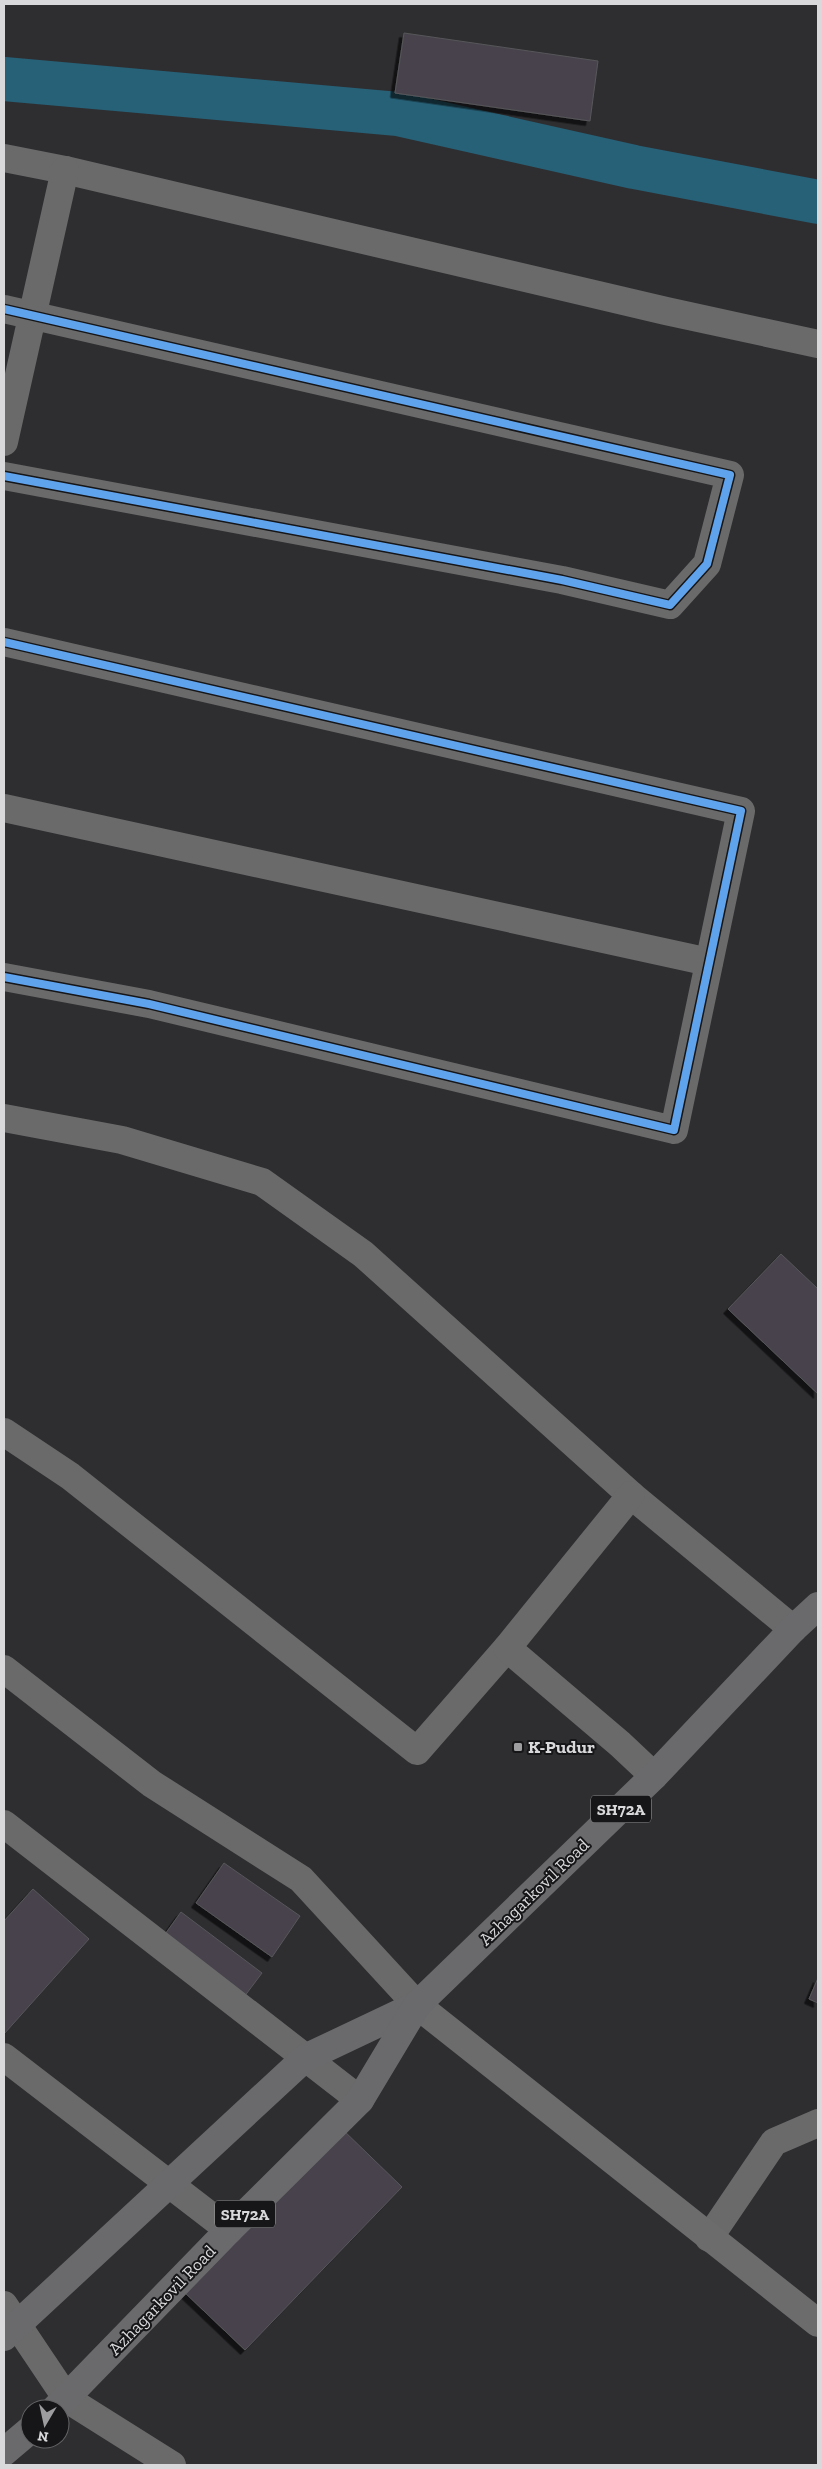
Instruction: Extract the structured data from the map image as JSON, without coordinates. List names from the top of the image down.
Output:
{
  "streets": {
    "main road": ["SH72A", "Azhagarkovil Road"]
  },
  "places": {
    "transit": ["K-Pudur"]
  },
  "north": "bottom"
}
